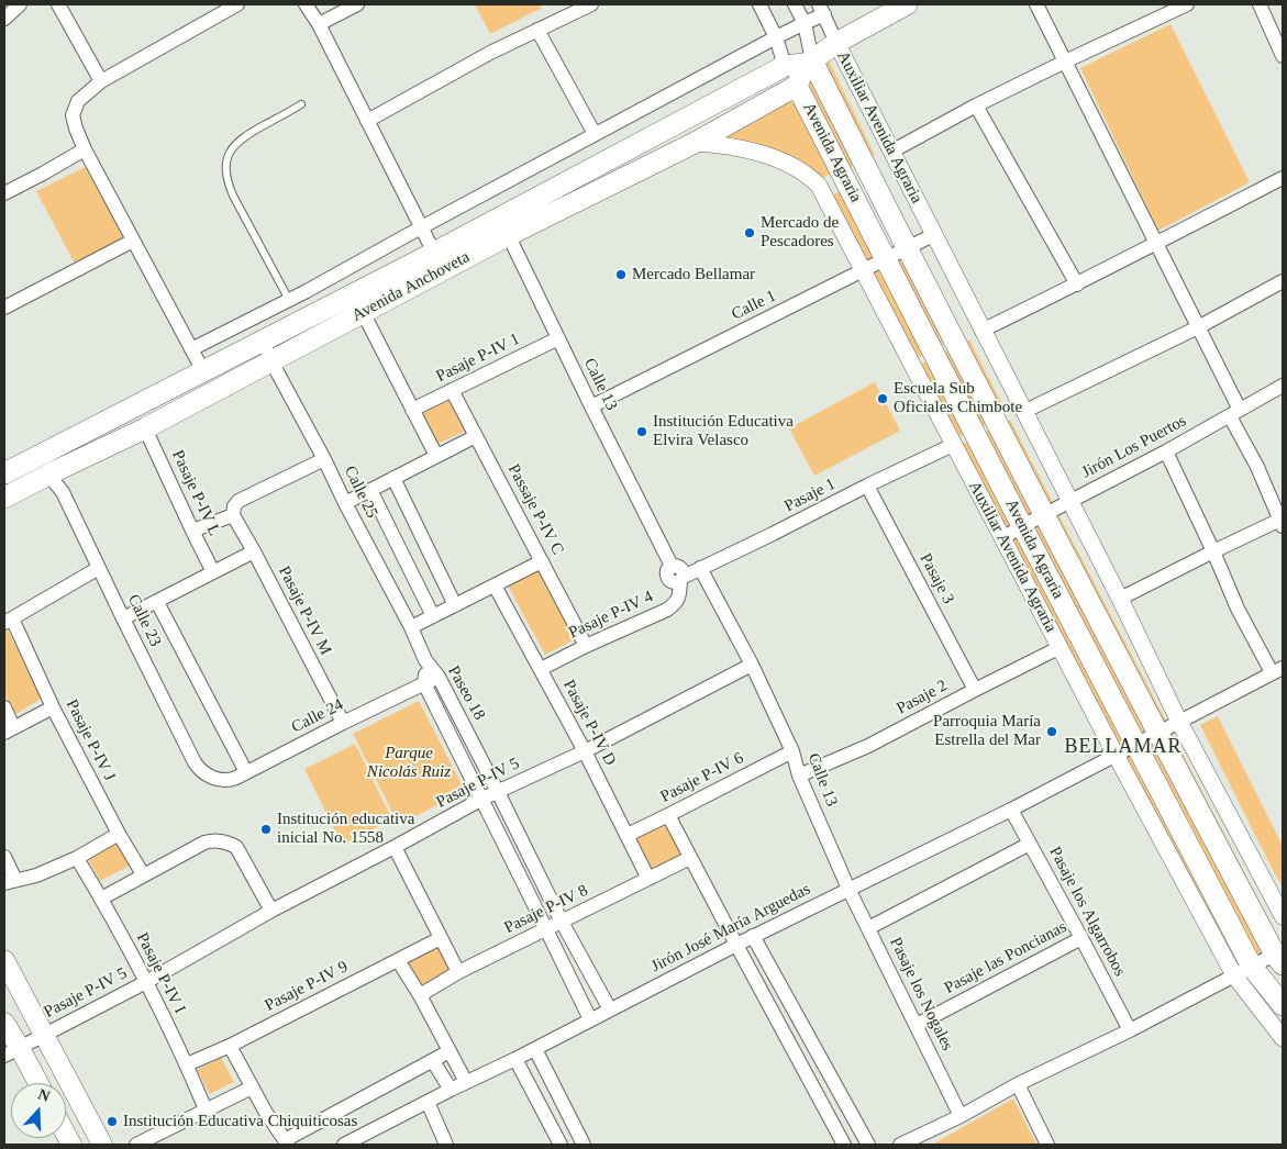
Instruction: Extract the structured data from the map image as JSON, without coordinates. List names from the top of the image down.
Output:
{
  "streets": {
    "main road": ["Avenida Agraria", "Avenida Anchoveta"],
    "street": [
      "Auxiliar Avenida Agraria",
      "Calle 1",
      "Pasaje P-IV 1",
      "Calle 13",
      "Jirón Los Puertos",
      "Calle 25",
      "Pasaje P-IV L",
      "Pasaje 1",
      "Passaje P-IV C",
      "Pasaje 3",
      "Pasaje P-IV M",
      "Pasaje P-IV 4",
      "Calle 23",
      "Paseo 18",
      "Pasaje 2",
      "Calle 24",
      "Pasaje P-IV D",
      "Pasaje P-IV J",
      "Pasaje P-IV 6",
      "Pasaje P-IV 5",
      "Pasaje P-IV 8",
      "Pasaje los Algarrobos",
      "Jirón José María Arguedas",
      "Pasaje las Poncianas",
      "Pasaje P-IV I",
      "Pasaje P-IV 9",
      "Pasaje los Nogales"
    ]
  },
  "crossings": [
    ["Auxiliar Avenida Agraria", "Avenida Agraria"],
    ["Auxiliar Avenida Agraria", "Avenida Anchoveta"],
    ["Auxiliar Avenida Agraria", "Calle 1"],
    ["Auxiliar Avenida Agraria", "Jirón Los Puertos"],
    ["Auxiliar Avenida Agraria", "Pasaje 1"],
    ["Auxiliar Avenida Agraria", "Pasaje 2"],
    ["Auxiliar Avenida Agraria", "Jirón José María Arguedas"],
    ["Avenida Agraria", "Avenida Anchoveta"],
    ["Avenida Agraria", "Calle 1"],
    ["Avenida Agraria", "Jirón Los Puertos"],
    ["Avenida Agraria", "Jirón José María Arguedas"],
    ["Avenida Anchoveta", "Calle 13"],
    ["Avenida Anchoveta", "Calle 25"],
    ["Avenida Anchoveta", "Pasaje P-IV L"],
    ["Avenida Anchoveta", "Calle 23"],
    ["Calle 1", "Calle 13"],
    ["Pasaje P-IV 1", "Calle 13"],
    ["Pasaje P-IV 1", "Passaje P-IV C"],
    ["Calle 13", "Pasaje 1"],
    ["Calle 13", "Pasaje P-IV 4"],
    ["Calle 13", "Pasaje 2"],
    ["Calle 13", "Pasaje P-IV 6"],
    ["Calle 13", "Pasaje P-IV 5"],
    ["Calle 13", "Jirón José María Arguedas"],
    ["Calle 13", "Pasaje los Nogales"],
    ["Calle 25", "Paseo 18"],
    ["Pasaje 1", "Pasaje 3"],
    ["Pasaje 1", "Pasaje P-IV 4"],
    ["Passaje P-IV C", "Pasaje P-IV 4"],
    ["Pasaje 3", "Pasaje 2"],
    ["Pasaje P-IV M", "Calle 24"],
    ["Pasaje P-IV 4", "Pasaje P-IV D"],
    ["Calle 23", "Calle 24"],
    ["Paseo 18", "Calle 24"],
    ["Paseo 18", "Pasaje P-IV 5"],
    ["Paseo 18", "Pasaje P-IV 8"],
    ["Paseo 18", "Jirón José María Arguedas"],
    ["Pasaje P-IV D", "Pasaje P-IV 6"],
    ["Pasaje P-IV D", "Pasaje P-IV 5"],
    ["Pasaje P-IV D", "Pasaje P-IV 8"],
    ["Pasaje P-IV 5", "Pasaje P-IV I"],
    ["Pasaje los Algarrobos", "Jirón José María Arguedas"],
    ["Pasaje los Algarrobos", "Pasaje las Poncianas"],
    ["Jirón José María Arguedas", "Pasaje los Nogales"],
    ["Pasaje las Poncianas", "Pasaje los Nogales"],
    ["Pasaje P-IV I", "Pasaje P-IV 9"]
  ],
  "districts": ["BELLAMAR"],
  "parks": ["Parque Nicolás Ruiz"],
  "places": [
    "Mercado de Pescadores",
    "Mercado Bellamar",
    "Escuela Sub Oficiales Chimbote",
    "Institución Educativa Elvira Velasco",
    "Parroquia María Estrella del Mar",
    "Institución educativa inicial No. 1558",
    "Institución Educativa Chiquiticosas"
  ],
  "north": "top"
}
